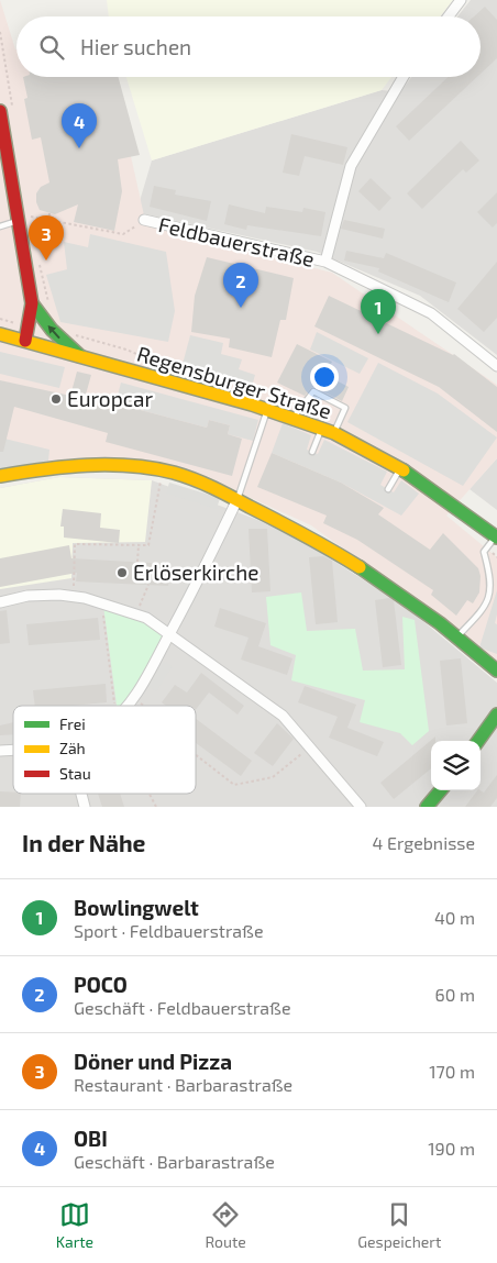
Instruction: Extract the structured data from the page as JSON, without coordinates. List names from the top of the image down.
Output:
{
  "streets": {
    "street": ["Feldbauerstraße", "Regensburger Straße"]
  },
  "places": ["Europcar", "Erlöserkirche"],
  "legend": ["Frei", "Zäh", "Stau"],
  "page": {
    "search": "Hier suchen",
    "pins": [
      "4",
      "3",
      "2",
      "1"
    ],
    "heading": ["In der Nähe", "4 Ergebnisse"],
    "list": [
      {
        "mark": "1",
        "name": "Bowlingwelt",
        "note": "Sport · Feldbauerstraße",
        "value": "40 m"
      },
      {
        "mark": "2",
        "name": "POCO",
        "note": "Geschäft · Feldbauerstraße",
        "value": "60 m"
      },
      {
        "mark": "3",
        "name": "Döner und Pizza",
        "note": "Restaurant · Barbarastraße",
        "value": "170 m"
      },
      {
        "mark": "4",
        "name": "OBI",
        "note": "Geschäft · Barbarastraße",
        "value": "190 m"
      }
    ],
    "nav": ["Karte", "Route", "Gespeichert"]
  }
}
